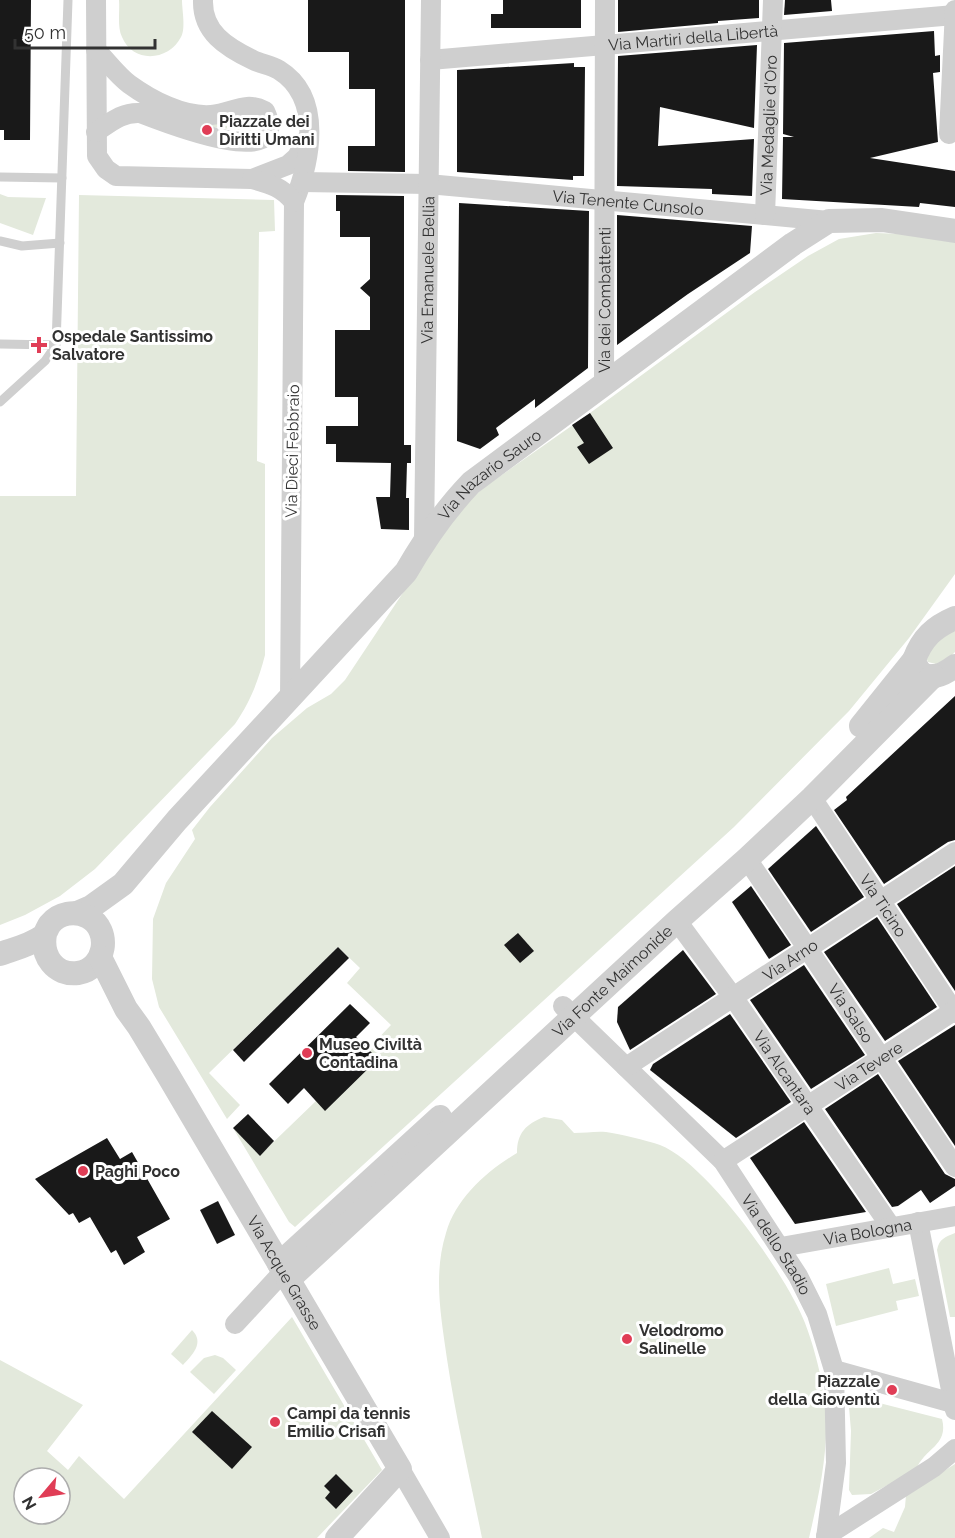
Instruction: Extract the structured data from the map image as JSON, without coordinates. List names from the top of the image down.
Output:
{
  "streets": {
    "street": [
      "Via Martiri della Libertà",
      "Via Medaglie d'Oro",
      "Via Tenente Cunsolo",
      "Via Emanuele Bellia",
      "Via dei Combattenti",
      "Via Dieci Febbraio",
      "Via Nazario Sauro",
      "Via Ticino",
      "Via Arno",
      "Via Fonte Maimonide",
      "Via Salso",
      "Via Tevere",
      "Via Alcantara",
      "Via Bologna",
      "Via dello Stadio",
      "Via Acque Grasse"
    ]
  },
  "crossings": [
    ["Via Martiri della Libertà", "Via Medaglie d'Oro"],
    ["Via Martiri della Libertà", "Via Emanuele Bellia"],
    ["Via Martiri della Libertà", "Via dei Combattenti"],
    ["Via Medaglie d'Oro", "Via Tenente Cunsolo"],
    ["Via Tenente Cunsolo", "Via Emanuele Bellia"],
    ["Via Tenente Cunsolo", "Via dei Combattenti"],
    ["Via Tenente Cunsolo", "Via Nazario Sauro"],
    ["Via Emanuele Bellia", "Via Nazario Sauro"],
    ["Via dei Combattenti", "Via Nazario Sauro"],
    ["Via Dieci Febbraio", "Via Nazario Sauro"],
    ["Via Ticino", "Via Arno"],
    ["Via Ticino", "Via Fonte Maimonide"],
    ["Via Ticino", "Via Tevere"],
    ["Via Arno", "Via Salso"],
    ["Via Arno", "Via Alcantara"],
    ["Via Arno", "Via dello Stadio"],
    ["Via Fonte Maimonide", "Via Salso"],
    ["Via Fonte Maimonide", "Via Alcantara"],
    ["Via Fonte Maimonide", "Via dello Stadio"],
    ["Via Fonte Maimonide", "Via Acque Grasse"],
    ["Via Salso", "Via Tevere"],
    ["Via Tevere", "Via Alcantara"],
    ["Via Tevere", "Via dello Stadio"],
    ["Via Alcantara", "Via Bologna"],
    ["Via Bologna", "Via dello Stadio"]
  ],
  "places": {
    "other": [
      "Piazzale dei Diritti Umani",
      "Museo Civiltà Contadina",
      "Paghi Poco",
      "Velodromo Salinelle",
      "Piazzale della Gioventù",
      "Campi da tennis Emilio Crisafi"
    ],
    "health": ["Ospedale Santissimo Salvatore"]
  },
  "scale_bar": "50 m",
  "north": "bottom left"
}
